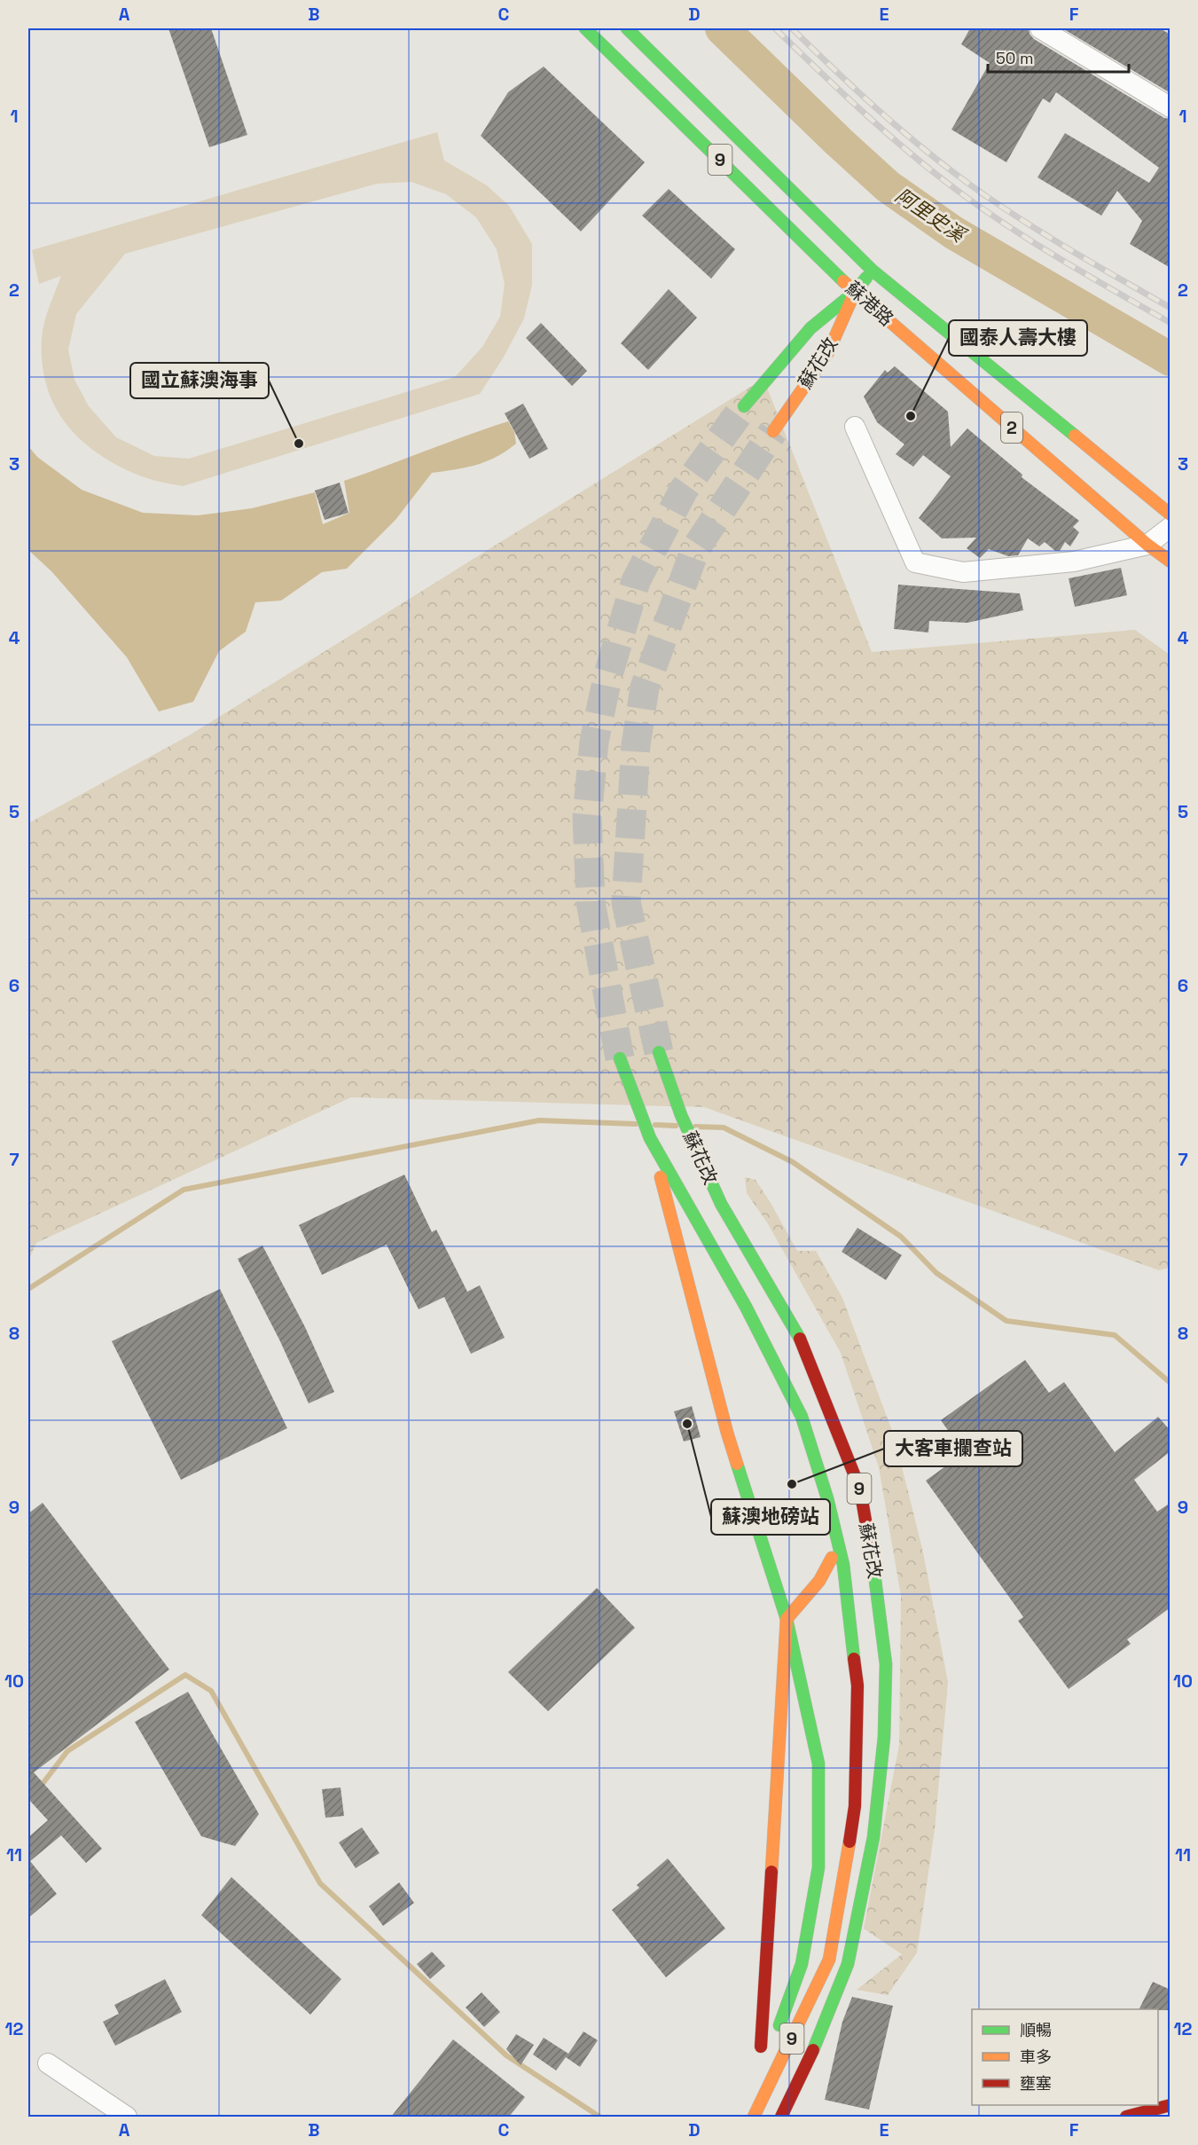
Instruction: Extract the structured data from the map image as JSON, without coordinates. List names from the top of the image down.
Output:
{
  "streets": {
    "main road": [
      "9",
      "蘇港路",
      "蘇花改",
      "2"
    ]
  },
  "crossings": [
    ["蘇港路", "蘇花改"]
  ],
  "water": ["阿里史溪"],
  "places": [
    "國泰人壽大樓",
    "國立蘇澳海事",
    "蘇澳地磅站",
    "大客車攔查站"
  ],
  "legend": ["順暢", "車多", "壅塞"],
  "scale_bar": "50 m",
  "grid": {
    "columns": [
      "A",
      "B",
      "C",
      "D",
      "E",
      "F"
    ],
    "rows": [
      "1",
      "2",
      "3",
      "4",
      "5",
      "6",
      "7",
      "8",
      "9",
      "10",
      "11",
      "12"
    ]
  }
}
